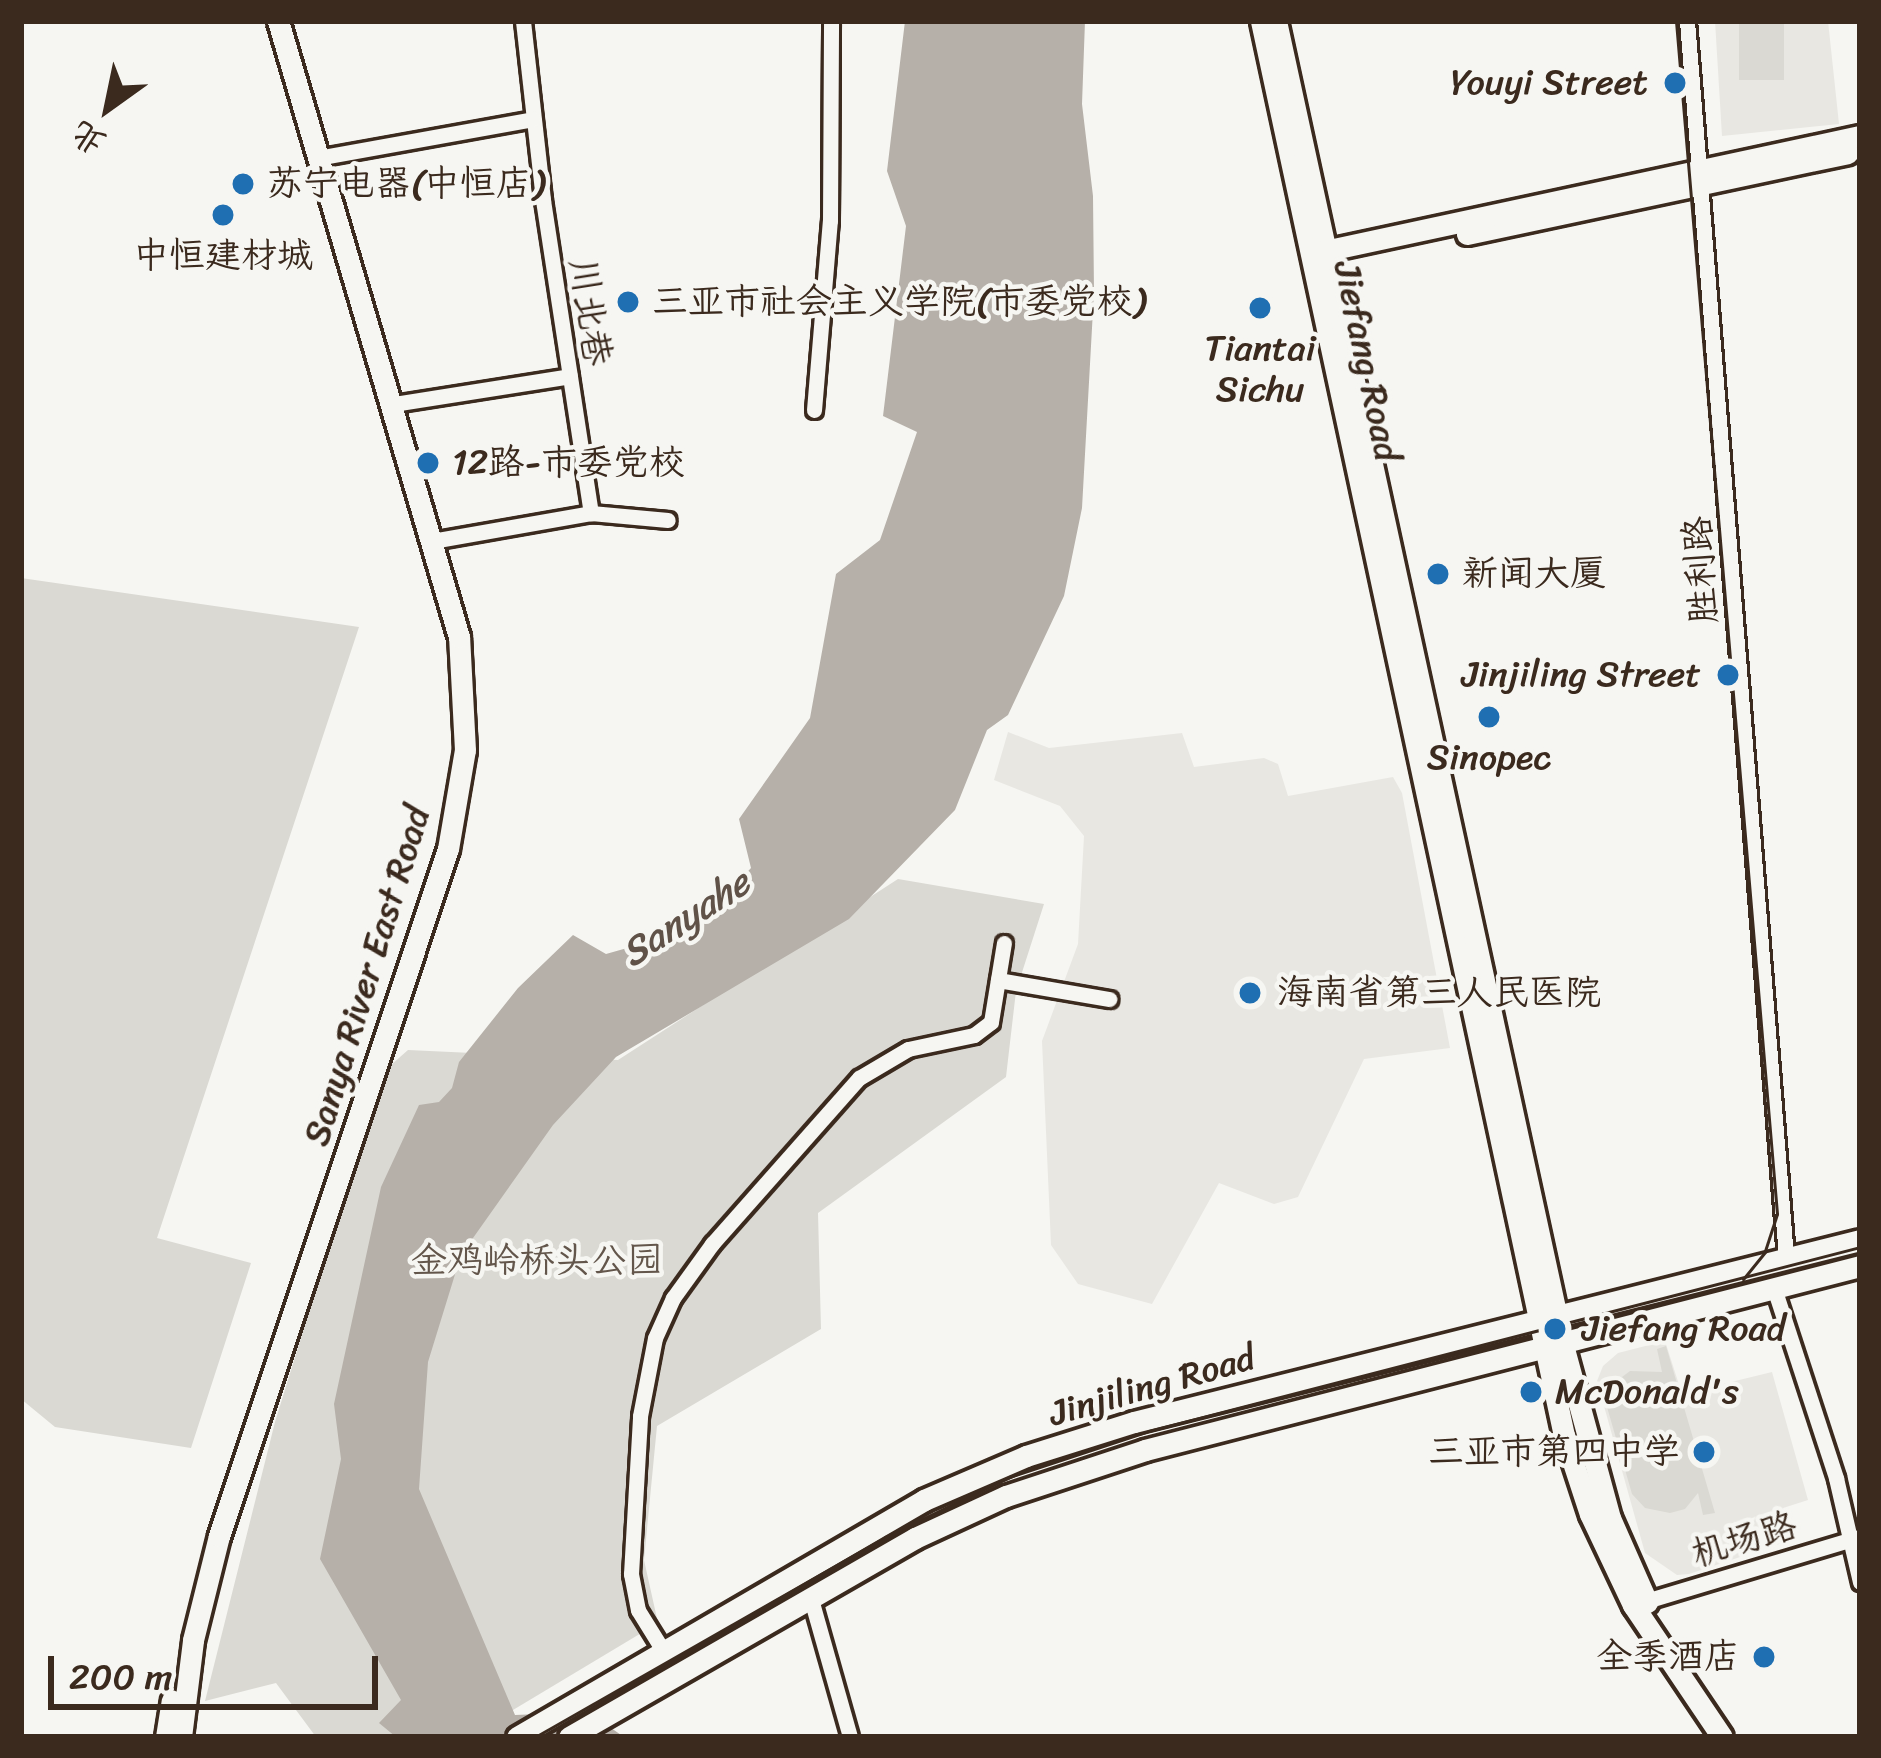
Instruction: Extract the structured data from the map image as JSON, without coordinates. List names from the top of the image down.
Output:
{
  "streets": {
    "main road": ["Jiefang Road", "Sanya River East Road", "Jinjiling Road"],
    "street": ["川北巷", "胜利路", "机场路"]
  },
  "crossings": [
    ["Jiefang Road", "Jinjiling Road"],
    ["Jiefang Road", "机场路"],
    ["胜利路", "Jinjiling Road"]
  ],
  "water": ["Sanyahe"],
  "parks": ["金鸡岭桥头公园"],
  "places": [
    "Youyi Street",
    "苏宁电器(中恒店)",
    "中恒建材城",
    "三亚市社会主义学院(市委党校)",
    "Tiantai Sichu",
    "12路-市委党校",
    "新闻大厦",
    "Jinjiling Street",
    "Sinopec",
    "海南省第三人民医院",
    "Jiefang Road",
    "McDonald's",
    "三亚市第四中学",
    "全季酒店"
  ],
  "scale_bar": "200 m",
  "north": "bottom left"
}
